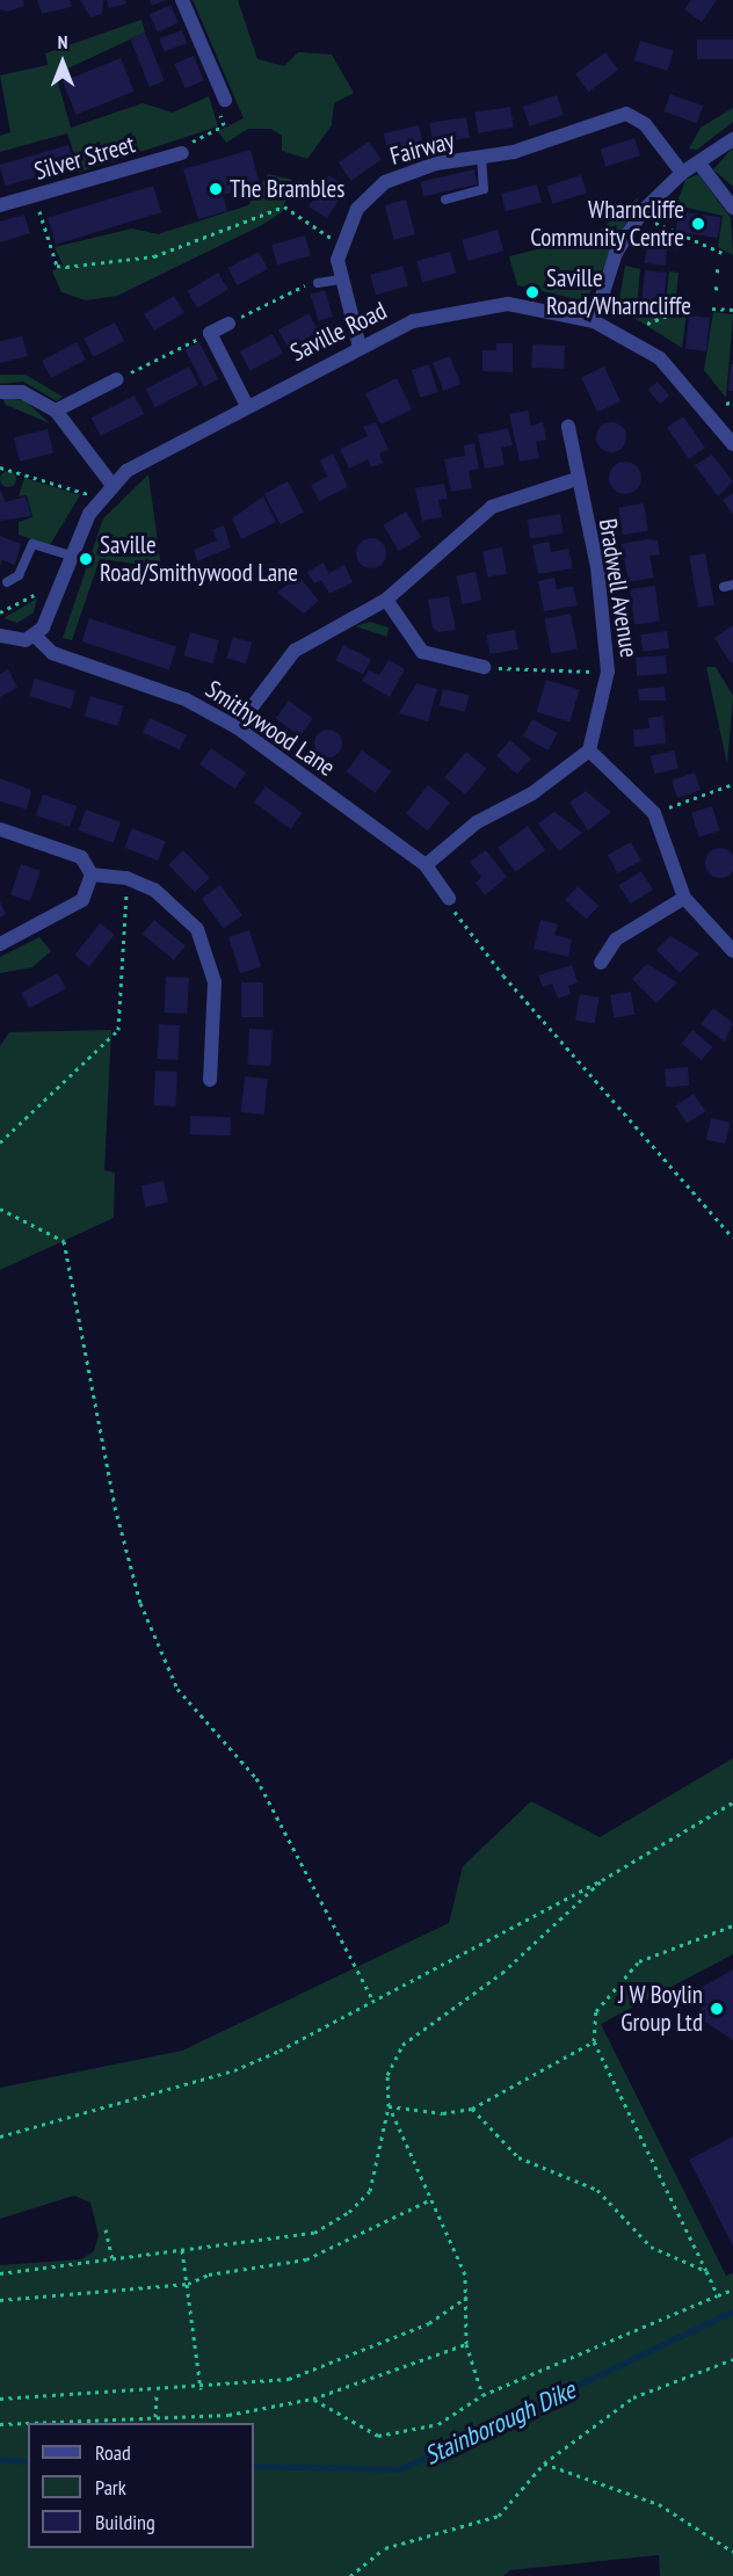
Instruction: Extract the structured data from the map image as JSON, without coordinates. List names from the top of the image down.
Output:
{
  "streets": {
    "street": [
      "Fairway",
      "Silver Street",
      "Saville Road",
      "Bradwell Avenue",
      "Smithywood Lane"
    ]
  },
  "crossings": [
    ["Fairway", "Saville Road"],
    ["Saville Road", "Smithywood Lane"]
  ],
  "water": ["Stainborough Dike"],
  "places": [
    "The Brambles",
    "Wharncliffe Community Centre",
    "Saville Road/Wharncliffe",
    "Saville Road/Smithywood Lane",
    "J W Boylin Group Ltd"
  ],
  "legend": ["Road", "Park", "Building"],
  "north": "top"
}
